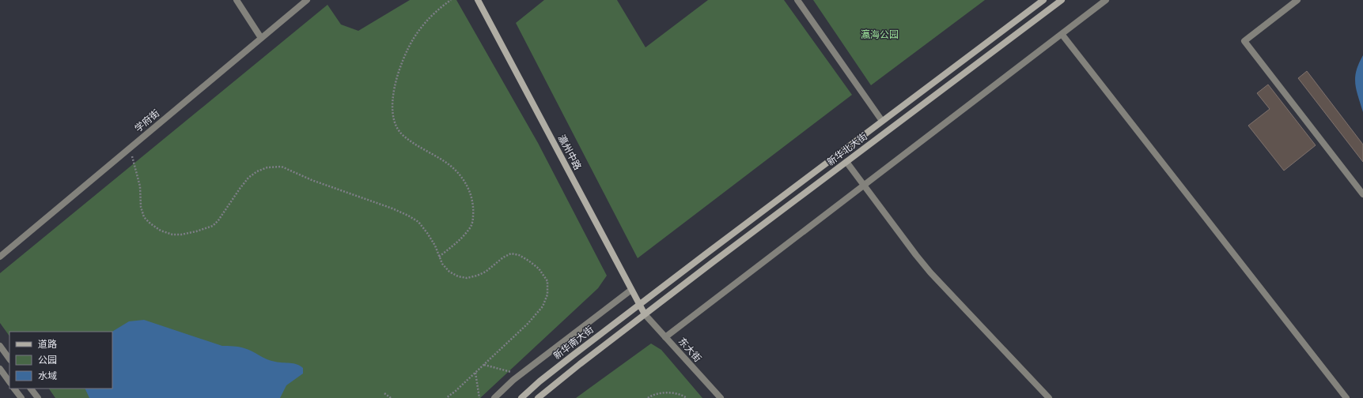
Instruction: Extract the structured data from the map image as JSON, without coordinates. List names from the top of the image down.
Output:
{
  "streets": {
    "main road": ["新华北大街", "瀛州中路", "新华南大街"],
    "street": ["学府街", "东大街"]
  },
  "crossings": [
    ["新华北大街", "瀛州中路"],
    ["新华北大街", "新华南大街"],
    ["新华北大街", "东大街"],
    ["瀛州中路", "新华南大街"],
    ["瀛州中路", "东大街"]
  ],
  "parks": ["瀛海公园"],
  "legend": ["道路", "公园", "水域"]
}
